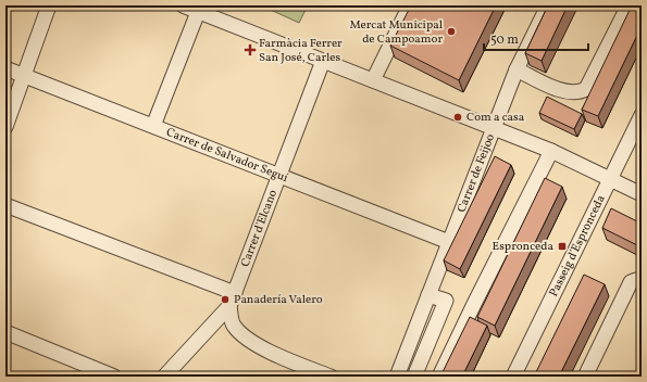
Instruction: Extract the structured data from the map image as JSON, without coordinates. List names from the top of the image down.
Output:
{
  "streets": {
    "street": [
      "Carrer de Salvador Seguí",
      "Carrer de Feijoo",
      "Carrer d'Elcano",
      "Passeig d'Espronceda"
    ]
  },
  "crossings": [
    ["Carrer de Salvador Seguí", "Carrer de Feijoo"],
    ["Carrer de Salvador Seguí", "Carrer d'Elcano"]
  ],
  "places": {
    "other": ["Mercat Municipal de Campoamor", "Com a casa", "Panadería Valero"],
    "health": ["Farmàcia Ferrer San José, Carles"],
    "transit": ["Espronceda"]
  },
  "scale_bar": "50 m"
}
